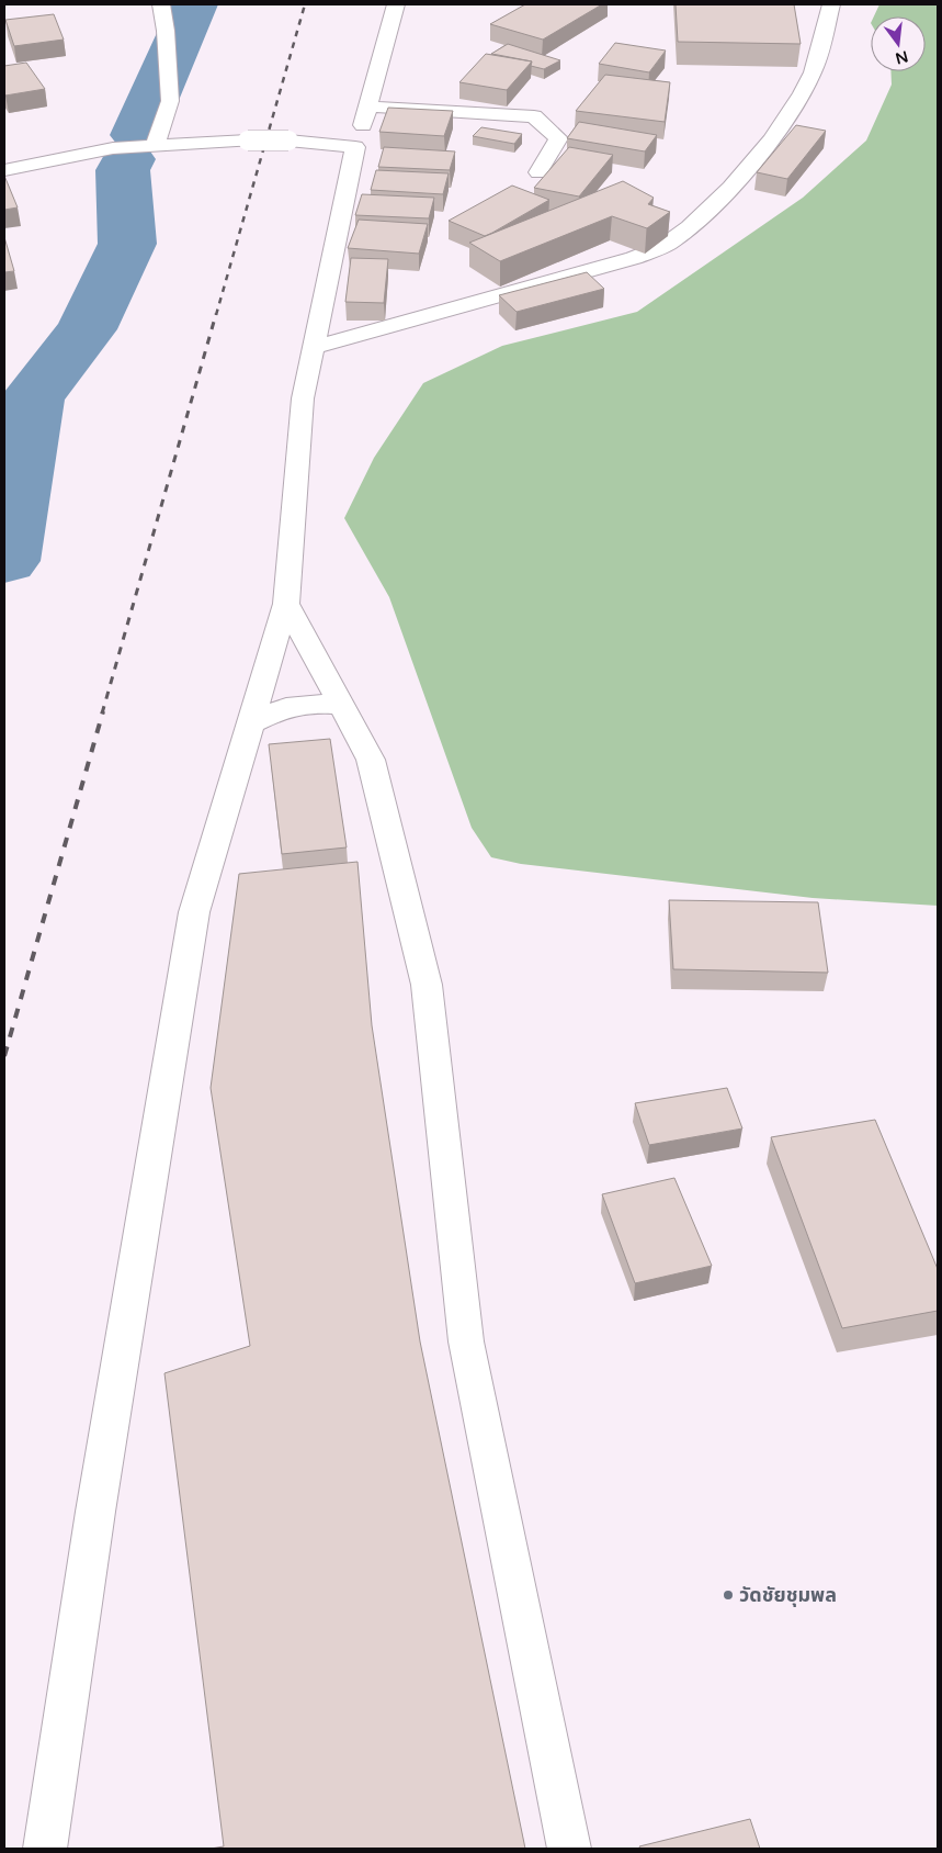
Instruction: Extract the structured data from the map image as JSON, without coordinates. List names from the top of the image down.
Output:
{
  "places": ["วัดชัยชุมพล"],
  "north": "bottom"
}
